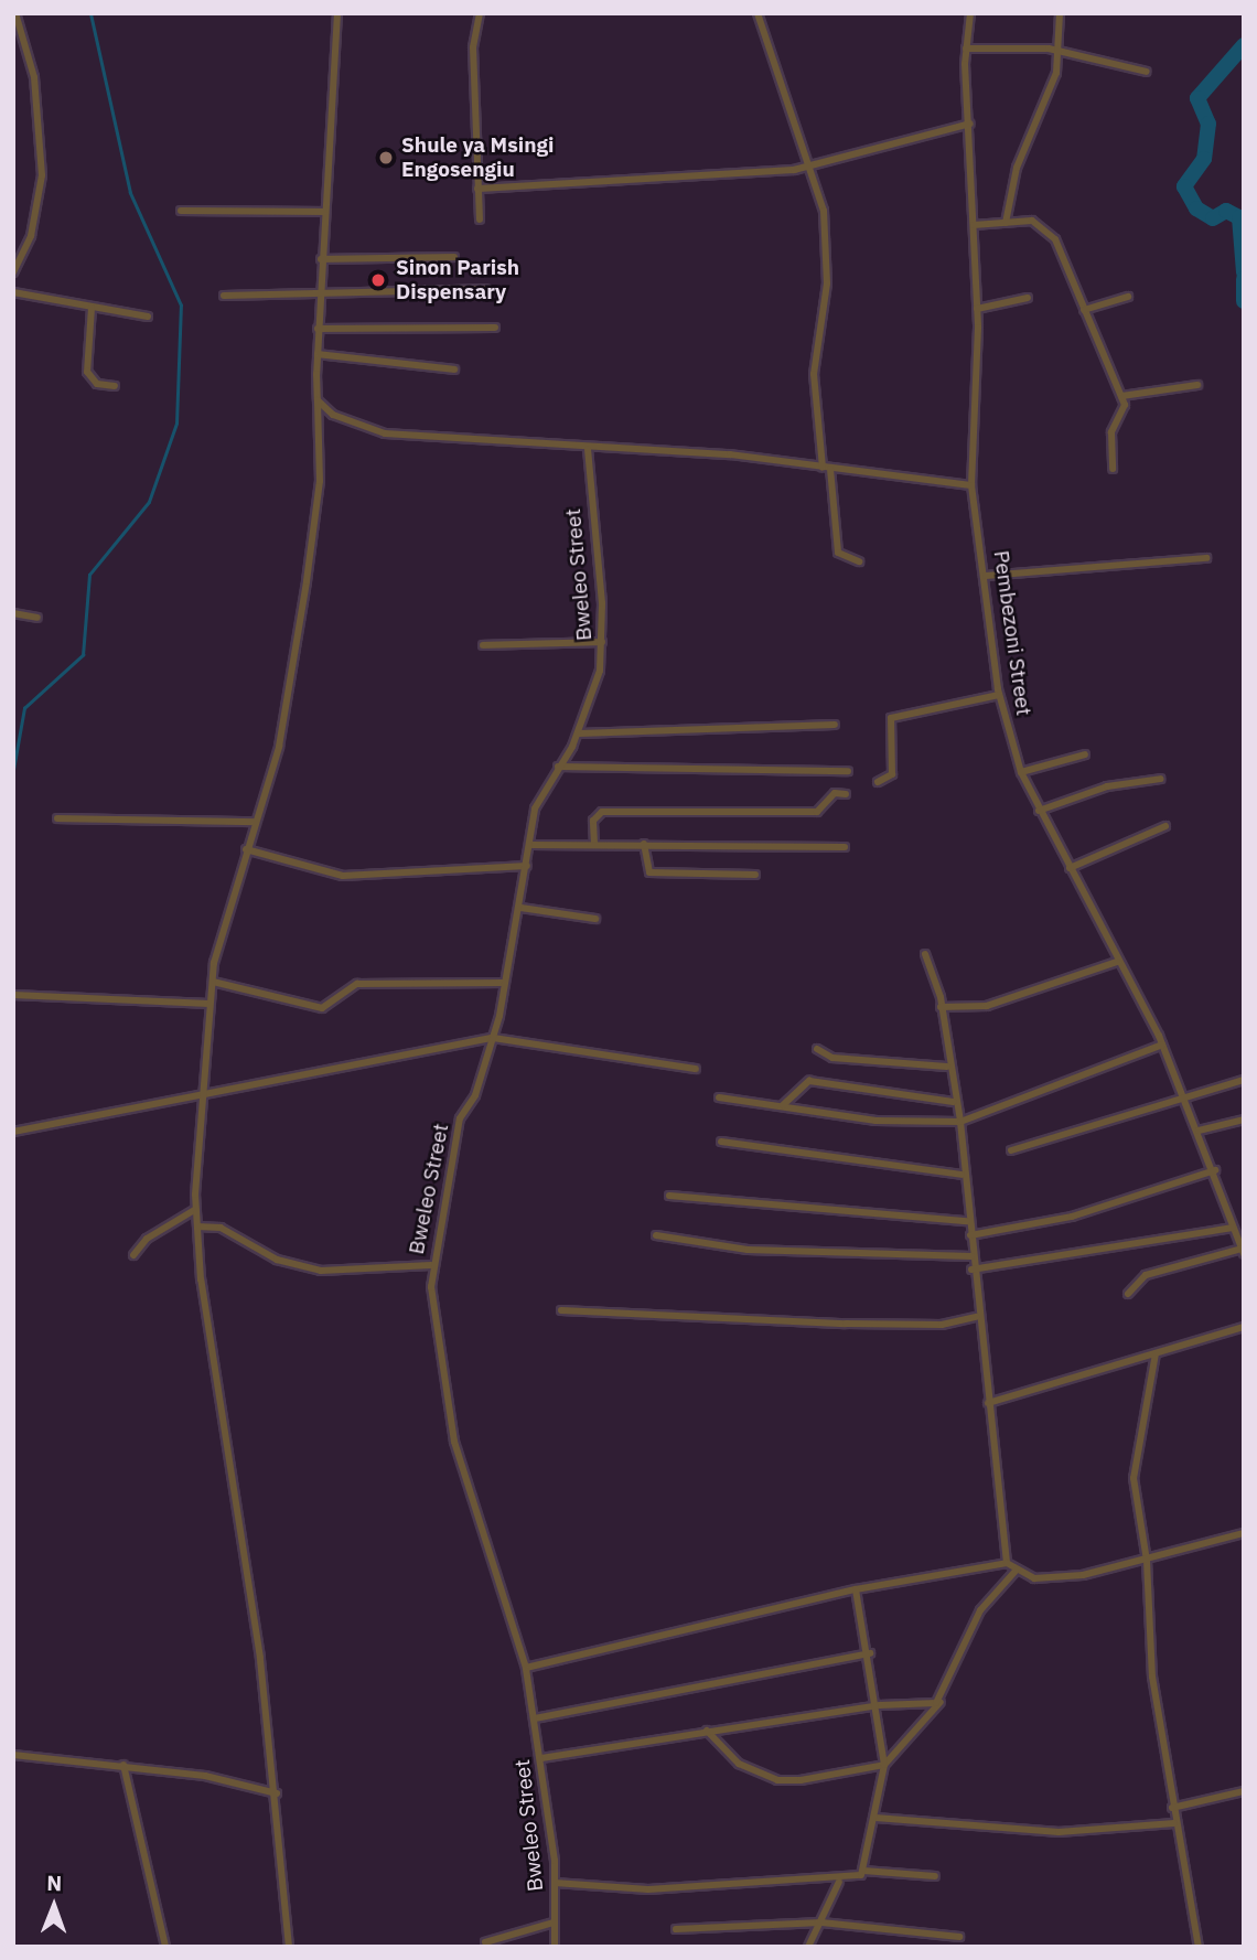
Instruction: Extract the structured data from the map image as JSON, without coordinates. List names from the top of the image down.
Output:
{
  "streets": {
    "street": ["Bweleo Street", "Pembezoni Street"]
  },
  "places": ["Shule ya Msingi Engosengiu", "Sinon Parish Dispensary"],
  "north": "top"
}
